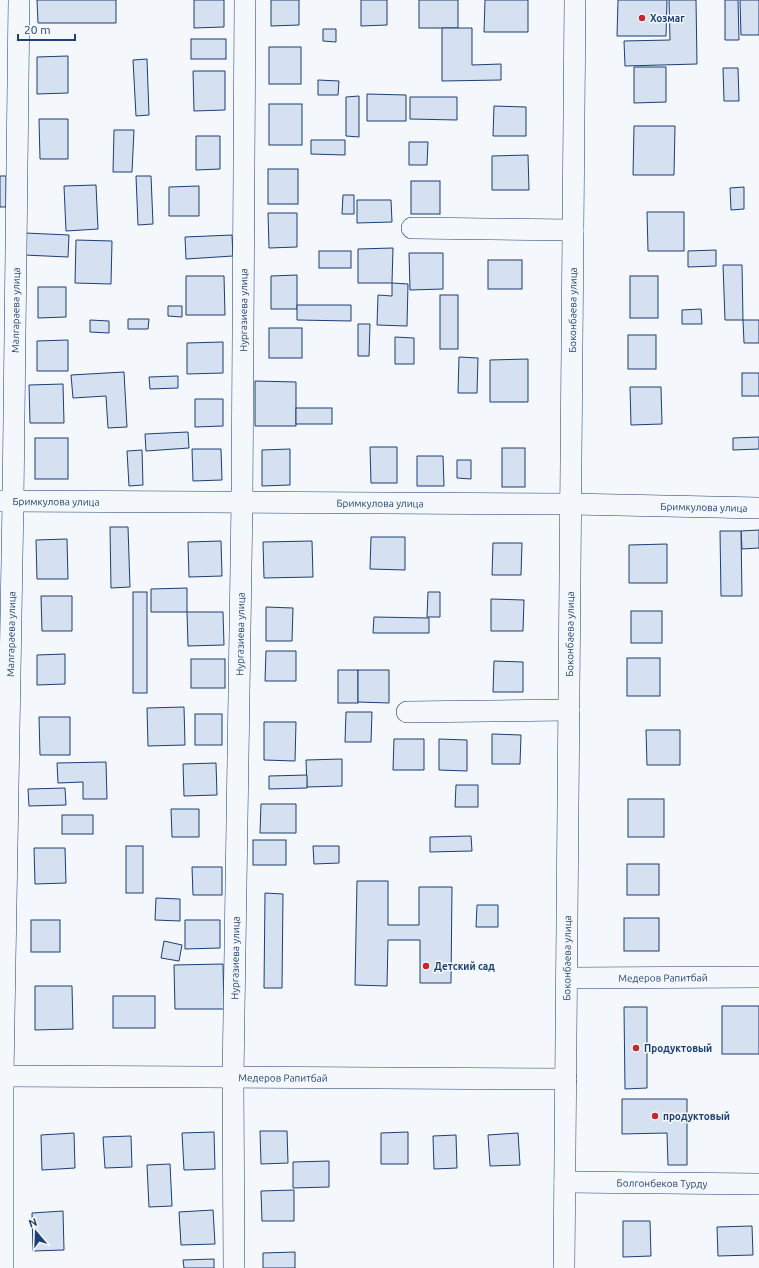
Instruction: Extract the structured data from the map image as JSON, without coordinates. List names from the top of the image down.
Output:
{
  "streets": {
    "street": [
      "Малгараева улица",
      "Нургазиева улица",
      "Боконбаева улица",
      "Бримкулова улица",
      "Медеров Рапитбай",
      "Болгонбеков Турду"
    ]
  },
  "crossings": [
    ["Малгараева улица", "Бримкулова улица"],
    ["Малгараева улица", "Медеров Рапитбай"],
    ["Нургазиева улица", "Бримкулова улица"],
    ["Нургазиева улица", "Медеров Рапитбай"],
    ["Боконбаева улица", "Бримкулова улица"],
    ["Боконбаева улица", "Медеров Рапитбай"],
    ["Боконбаева улица", "Болгонбеков Турду"]
  ],
  "places": [
    "Хозмаг",
    "Детский сад",
    "Продуктовый",
    "продуктовый"
  ],
  "scale_bar": "20 m",
  "north": "top"
}
